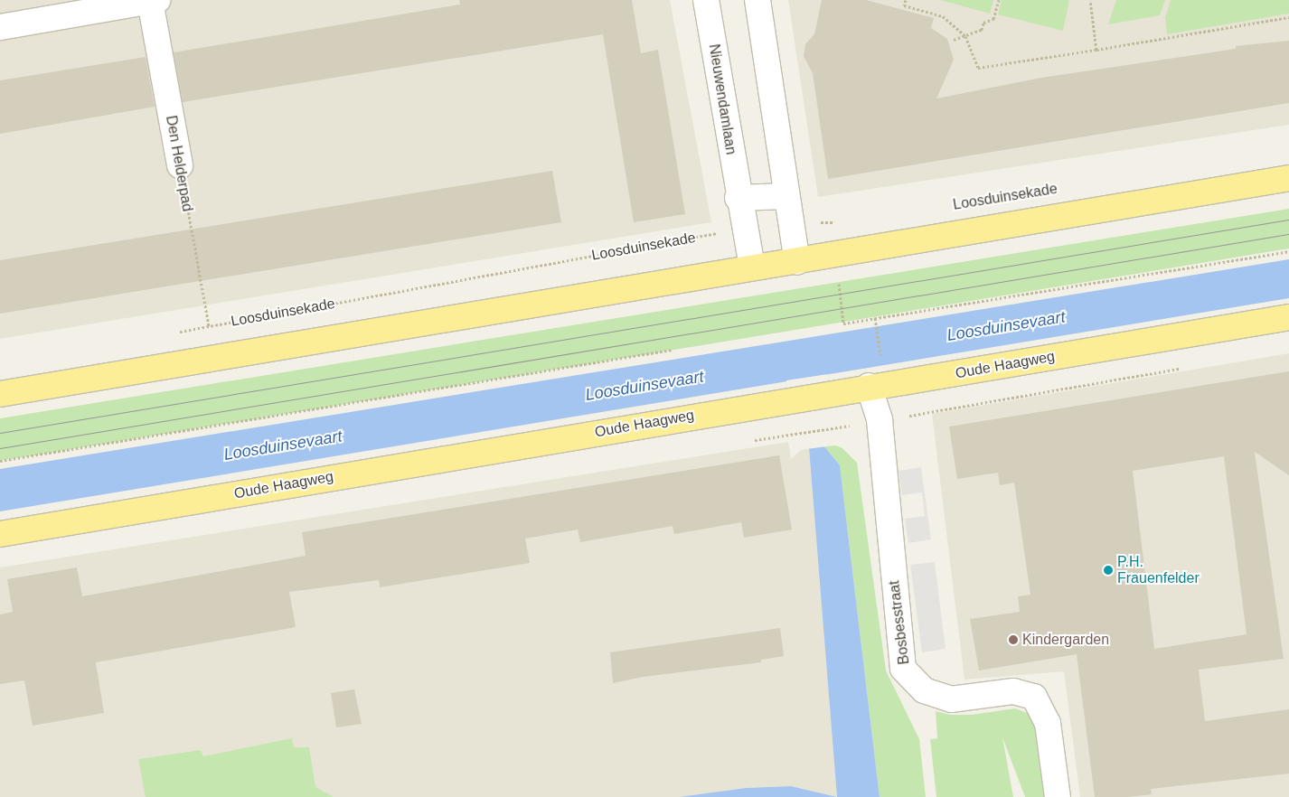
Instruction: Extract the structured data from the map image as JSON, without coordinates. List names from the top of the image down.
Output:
{
  "streets": {
    "main road": ["Loosduinsekade", "Oude Haagweg"],
    "street": ["Nieuwendamlaan", "Den Helderpad", "Bosbesstraat"]
  },
  "crossings": [
    ["Nieuwendamlaan", "Loosduinsekade"],
    ["Den Helderpad", "Loosduinsekade"],
    ["Oude Haagweg", "Bosbesstraat"]
  ],
  "water": ["Loosduinsevaart"],
  "places": ["P.H. Frauenfelder", "Kindergarden"]
}
